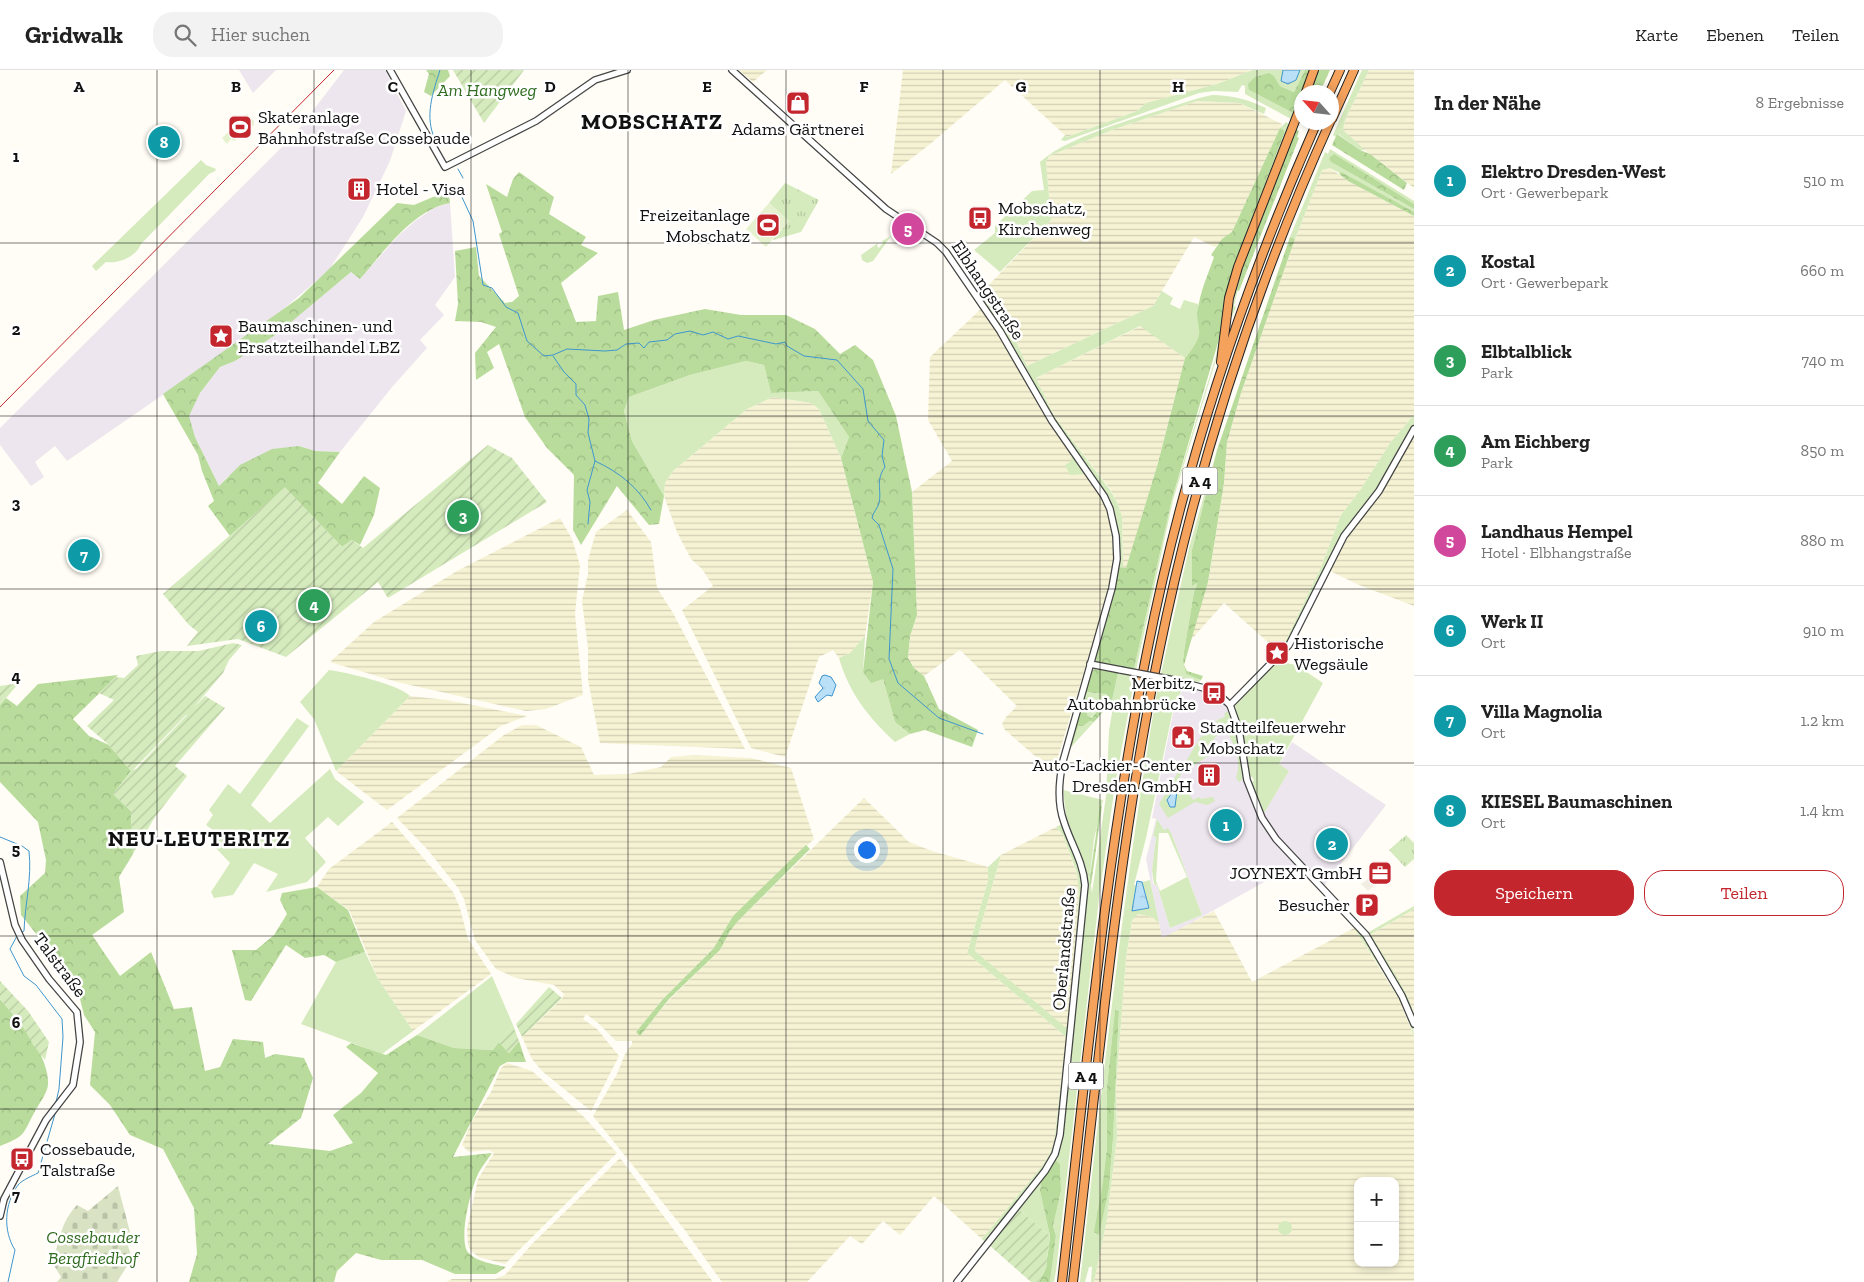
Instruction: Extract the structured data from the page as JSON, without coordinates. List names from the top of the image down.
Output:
{
  "streets": {
    "highway": ["A 4"],
    "street": ["Elbhangstraße", "Oberlandstraße", "Talstraße"]
  },
  "crossings": [
    ["Elbhangstraße", "Oberlandstraße"]
  ],
  "districts": ["MOBSCHATZ", "NEU-LEUTERITZ"],
  "parks": ["Am Hangweg", "Cossebauder Bergfriedhof"],
  "places": {
    "shop": ["Adams Gärtnerei"],
    "sports": ["Skateranlage Bahnhofstraße Cossebaude", "Freizeitanlage Mobschatz"],
    "building": ["Hotel - Visa", "Auto-Lackier-Center Dresden GmbH"],
    "bus stop": ["Mobschatz, Kirchenweg", "Merbitz, Autobahnbrücke", "Cossebaude, Talstraße"],
    "place": ["Baumaschinen- und Ersatzteilhandel LBZ", "Historische Wegsäule"],
    "public building": ["Stadtteilfeuerwehr Mobschatz"],
    "office": ["JOYNEXT GmbH"],
    "parking": ["Besucher"]
  },
  "north": "top left",
  "page": {
    "header": "Gridwalk",
    "search": "Hier suchen",
    "nav": ["Karte", "Ebenen", "Teilen"],
    "heading": ["In der Nähe", "8 Ergebnisse"],
    "pins": [
      "8",
      "5",
      "3",
      "7",
      "4",
      "6",
      "1",
      "2"
    ],
    "list": [
      {
        "mark": "1",
        "name": "Elektro Dresden-West",
        "note": "Ort · Gewerbepark",
        "value": "510 m"
      },
      {
        "mark": "2",
        "name": "Kostal",
        "note": "Ort · Gewerbepark",
        "value": "660 m"
      },
      {
        "mark": "3",
        "name": "Elbtalblick",
        "note": "Park",
        "value": "740 m"
      },
      {
        "mark": "4",
        "name": "Am Eichberg",
        "note": "Park",
        "value": "850 m"
      },
      {
        "mark": "5",
        "name": "Landhaus Hempel",
        "note": "Hotel · Elbhangstraße",
        "value": "880 m"
      },
      {
        "mark": "6",
        "name": "Werk II",
        "note": "Ort",
        "value": "910 m"
      },
      {
        "mark": "7",
        "name": "Villa Magnolia",
        "note": "Ort",
        "value": "1.2 km"
      },
      {
        "mark": "8",
        "name": "KIESEL Baumaschinen",
        "note": "Ort",
        "value": "1.4 km"
      }
    ],
    "buttons": ["Speichern", "Teilen"],
    "map_buttons": ["+", "−"]
  },
  "grid": {
    "columns": [
      "A",
      "B",
      "C",
      "D",
      "E",
      "F",
      "G",
      "H"
    ],
    "rows": [
      "1",
      "2",
      "3",
      "4",
      "5",
      "6",
      "7"
    ]
  }
}
